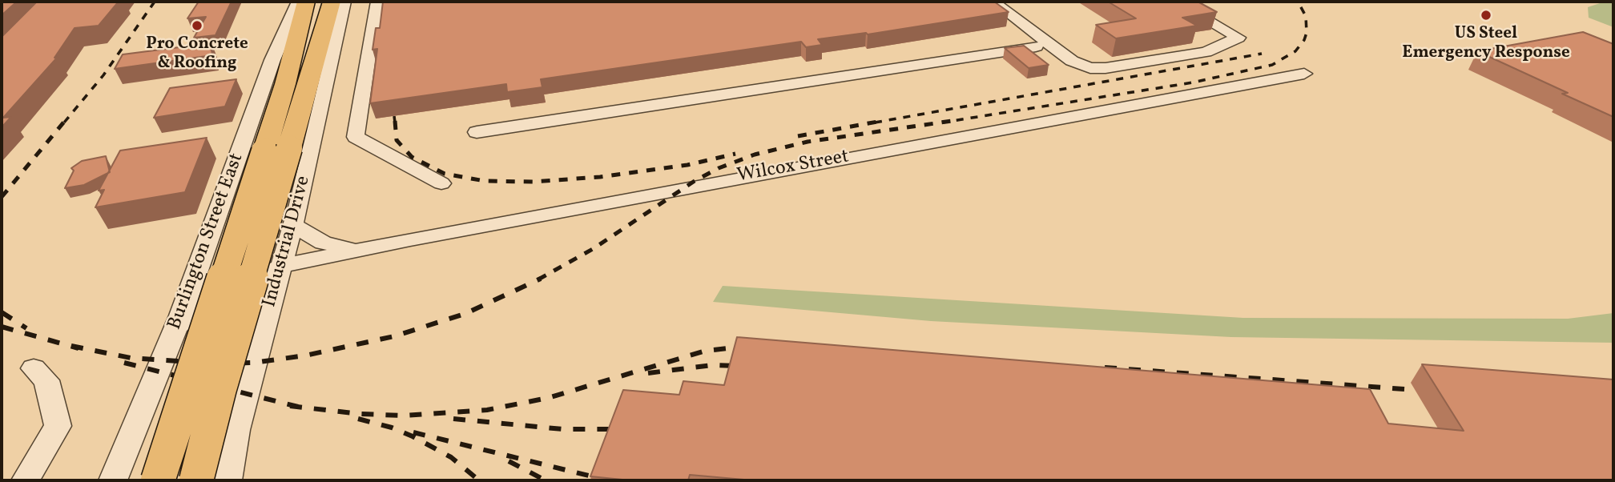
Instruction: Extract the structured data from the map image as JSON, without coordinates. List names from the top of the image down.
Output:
{
  "streets": {
    "main road": ["Burlington Street East"],
    "street": ["Wilcox Street", "Industrial Drive"]
  },
  "crossings": [
    ["Wilcox Street", "Industrial Drive"]
  ],
  "places": ["US Steel Emergency Response", "Pro Concrete & Roofing"]
}
